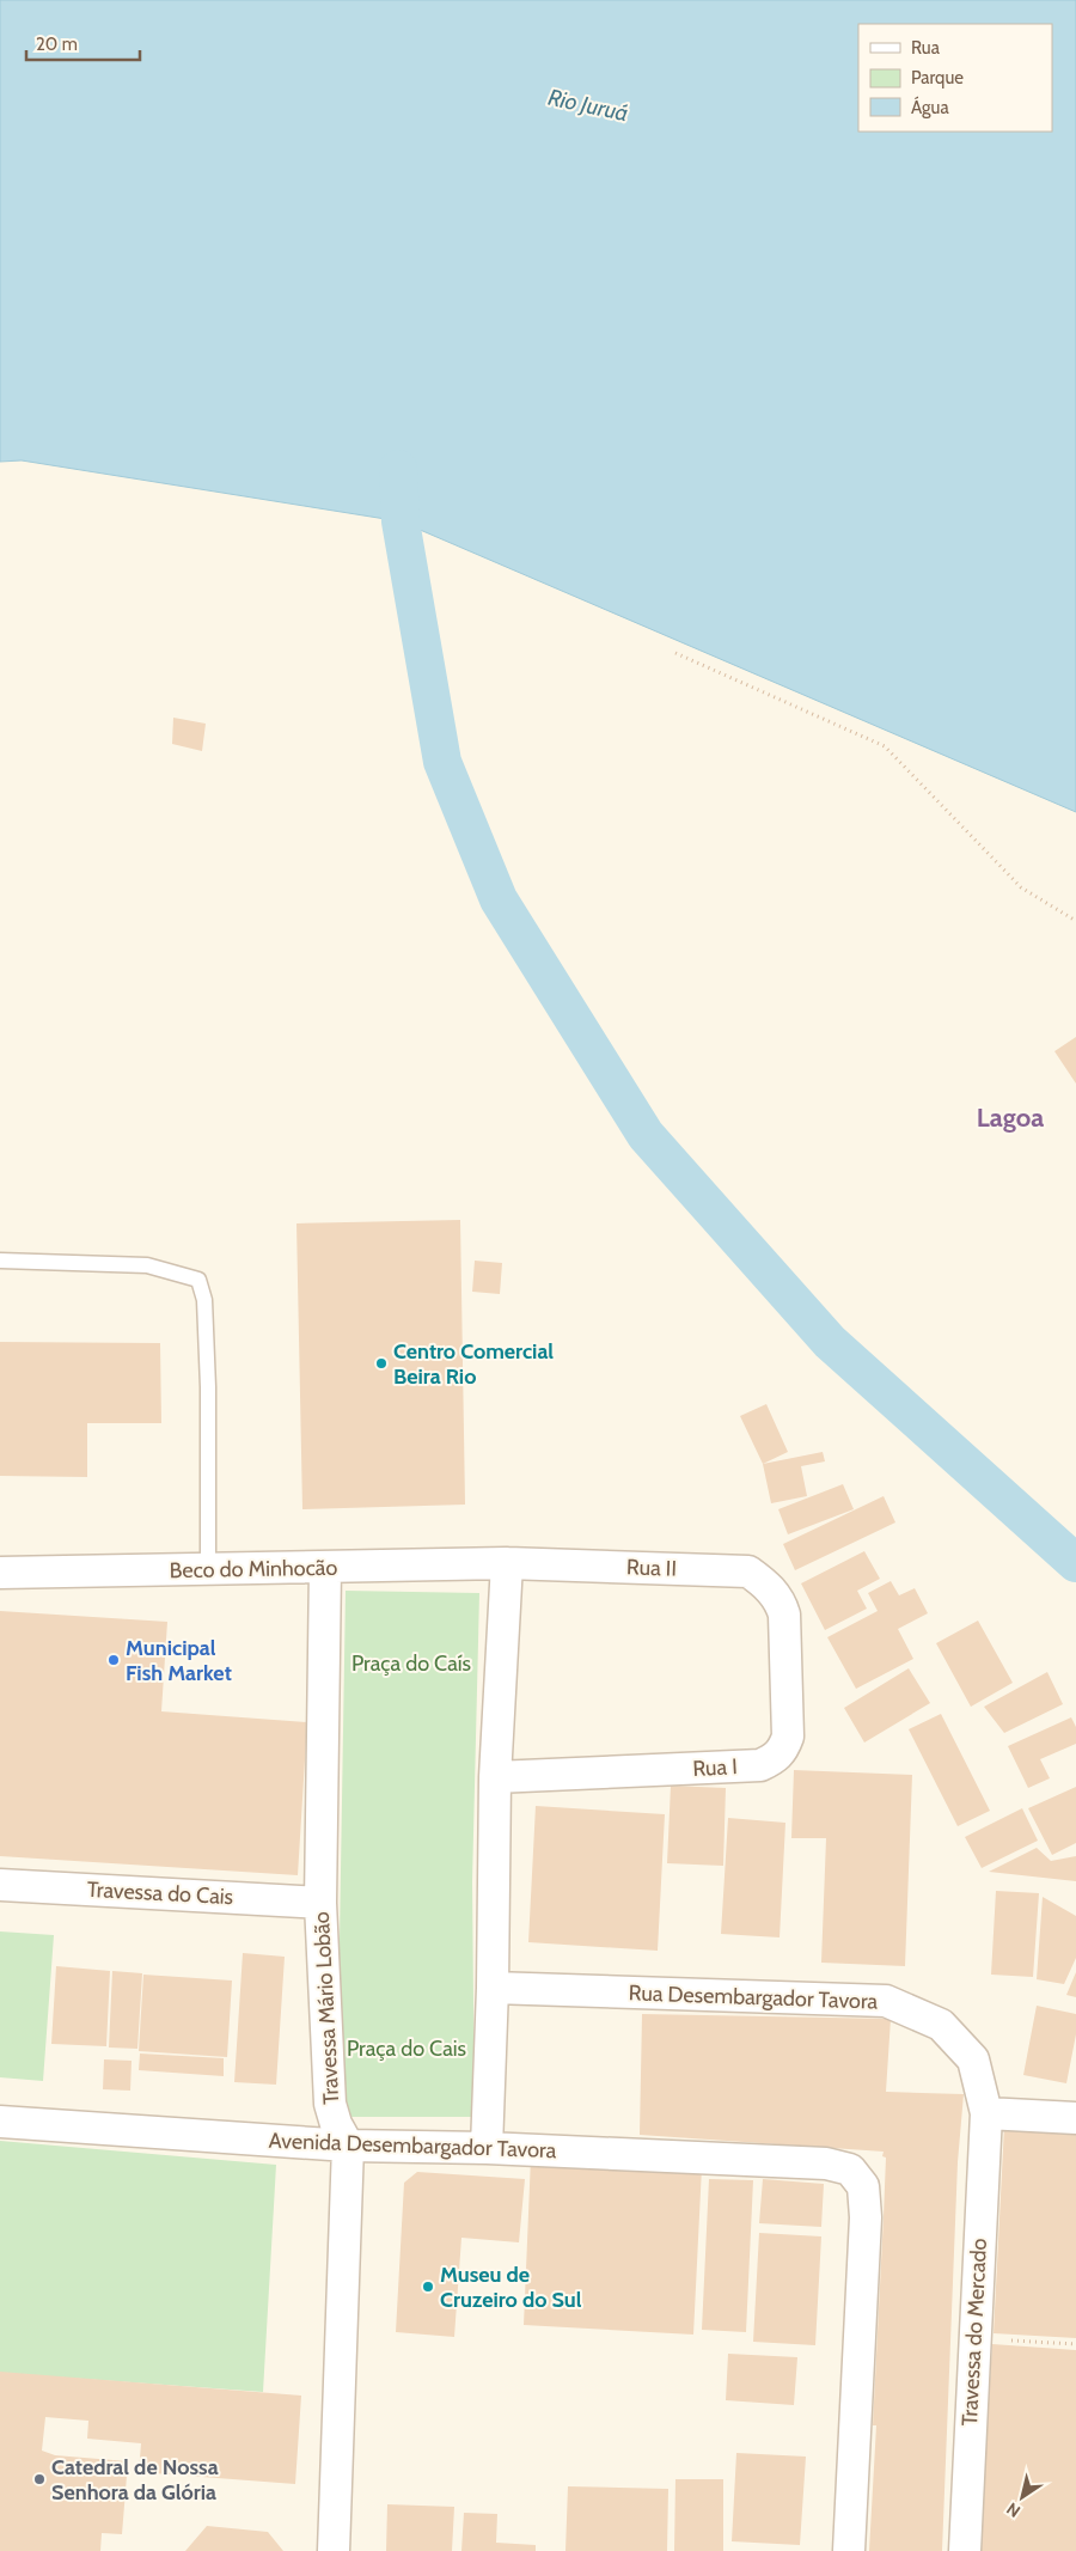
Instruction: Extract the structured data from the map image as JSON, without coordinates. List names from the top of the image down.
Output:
{
  "streets": {
    "street": [
      "Rua II",
      "Beco do Minhocão",
      "Rua I",
      "Travessa do Cais",
      "Rua Desembargador Tavora",
      "Travessa Mário Lobão",
      "Avenida Desembargador Tavora",
      "Travessa do Mercado"
    ]
  },
  "crossings": [
    ["Rua II", "Beco do Minhocão"],
    ["Rua II", "Rua I"],
    ["Beco do Minhocão", "Travessa Mário Lobão"],
    ["Travessa do Cais", "Travessa Mário Lobão"],
    ["Rua Desembargador Tavora", "Travessa do Mercado"],
    ["Travessa Mário Lobão", "Avenida Desembargador Tavora"]
  ],
  "districts": ["Lagoa"],
  "water": ["Rio Juruá"],
  "parks": ["Praça do Caís", "Praça do Cais"],
  "places": [
    "Centro Comercial Beira Rio",
    "Municipal Fish Market",
    "Museu de Cruzeiro do Sul",
    "Catedral de Nossa Senhora da Glória"
  ],
  "legend": ["Rua", "Parque", "Água"],
  "scale_bar": "20 m",
  "north": "bottom left"
}
